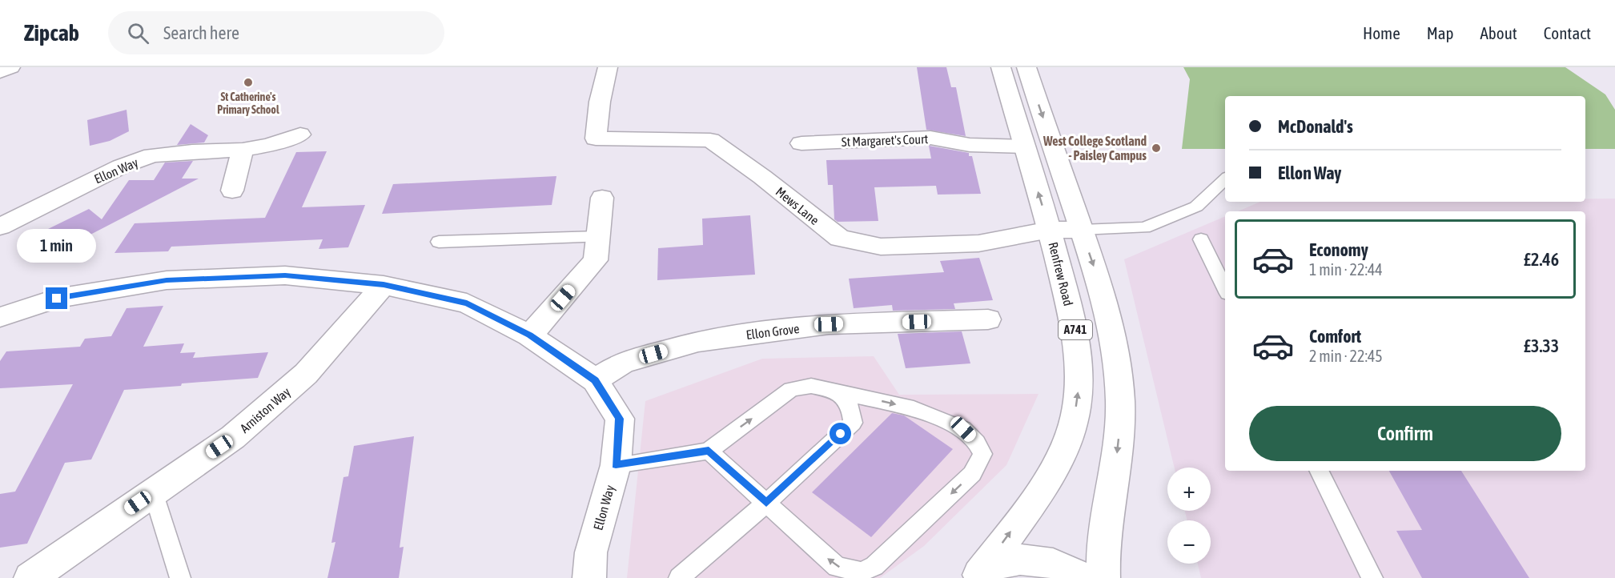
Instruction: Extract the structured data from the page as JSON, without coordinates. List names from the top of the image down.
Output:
{
  "streets": {
    "street": [
      "St Margaret's Court",
      "Ellon Way",
      "Mews Lane",
      "Renfrew Road",
      "A741",
      "Ellon Grove",
      "Arniston Way"
    ]
  },
  "crossings": [
    ["St Margaret's Court", "Renfrew Road"],
    ["Ellon Way", "Ellon Grove"],
    ["Ellon Way", "Arniston Way"],
    ["Mews Lane", "Renfrew Road"],
    ["Mews Lane", "A741"]
  ],
  "places": ["St Catherine's Primary School", "West College Scotland - Paisley Campus"],
  "page": {
    "header": "Zipcab",
    "search": "Search here",
    "nav": [
      "Home",
      "Map",
      "About",
      "Contact"
    ],
    "banner": ["McDonald's", "Ellon Way"],
    "list": [
      {
        "name": "Economy",
        "note": "1 min · 22:44",
        "value": "£2.46"
      },
      {
        "name": "Comfort",
        "note": "2 min · 22:45",
        "value": "£3.33"
      }
    ],
    "bubble": "1 min",
    "buttons": "Confirm",
    "map_buttons": ["+", "−"]
  }
}
